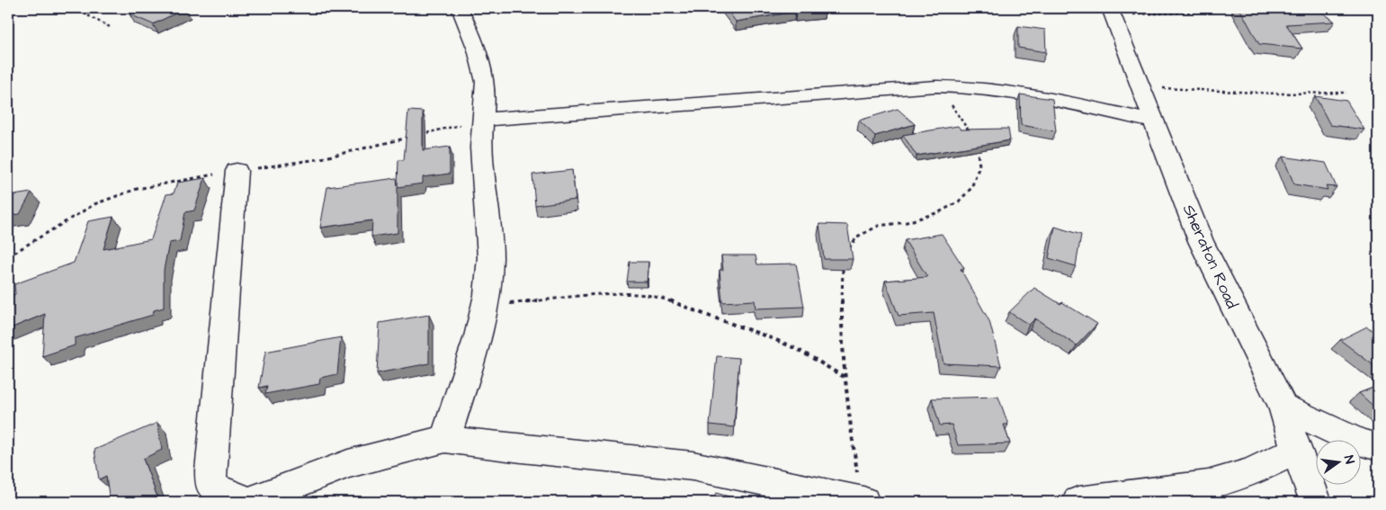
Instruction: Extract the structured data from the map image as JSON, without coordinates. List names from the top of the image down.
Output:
{
  "streets": {
    "street": ["Sheraton Road"]
  },
  "north": "right"
}
